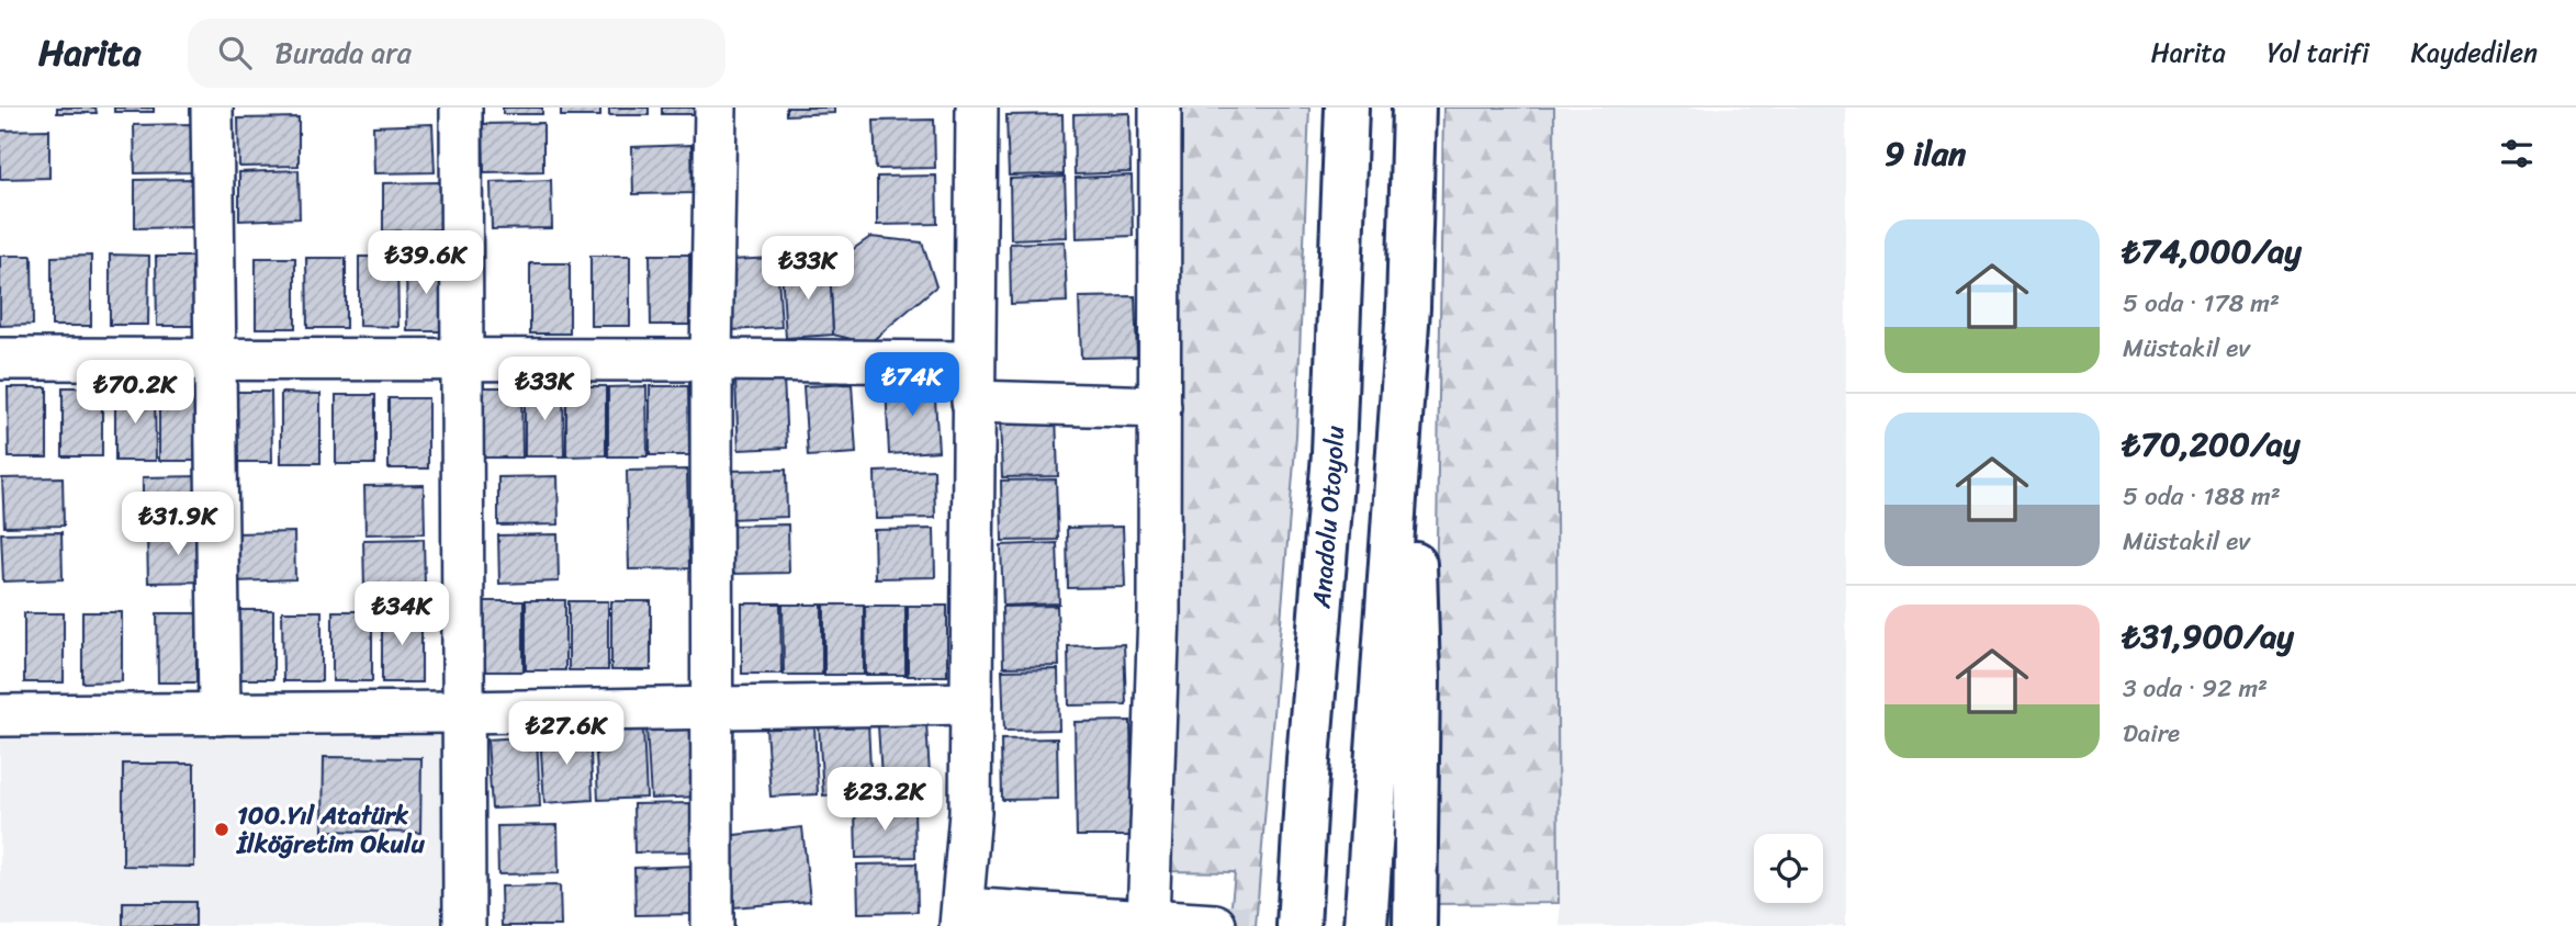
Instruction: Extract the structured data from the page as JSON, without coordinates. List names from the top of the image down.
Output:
{
  "streets": {
    "highway": ["Anadolu Otoyolu"]
  },
  "places": ["100.Yıl Atatürk İlköğretim Okulu"],
  "page": {
    "header": "Harita",
    "search": "Burada ara",
    "nav": ["Harita", "Yol tarifi", "Kaydedilen"],
    "heading": "9 ilan",
    "list": [
      {
        "name": "₺74,000/ay",
        "note": "5 oda · 178 m² · Müstakil ev"
      },
      {
        "name": "₺70,200/ay",
        "note": "5 oda · 188 m² · Müstakil ev"
      },
      {
        "name": "₺31,900/ay",
        "note": "3 oda · 92 m² · Daire"
      }
    ],
    "price": [
      "₺39.6K",
      "₺33K",
      "₺74K",
      "₺33K",
      "₺70.2K",
      "₺31.9K",
      "₺34K",
      "₺27.6K",
      "₺23.2K"
    ]
  }
}
